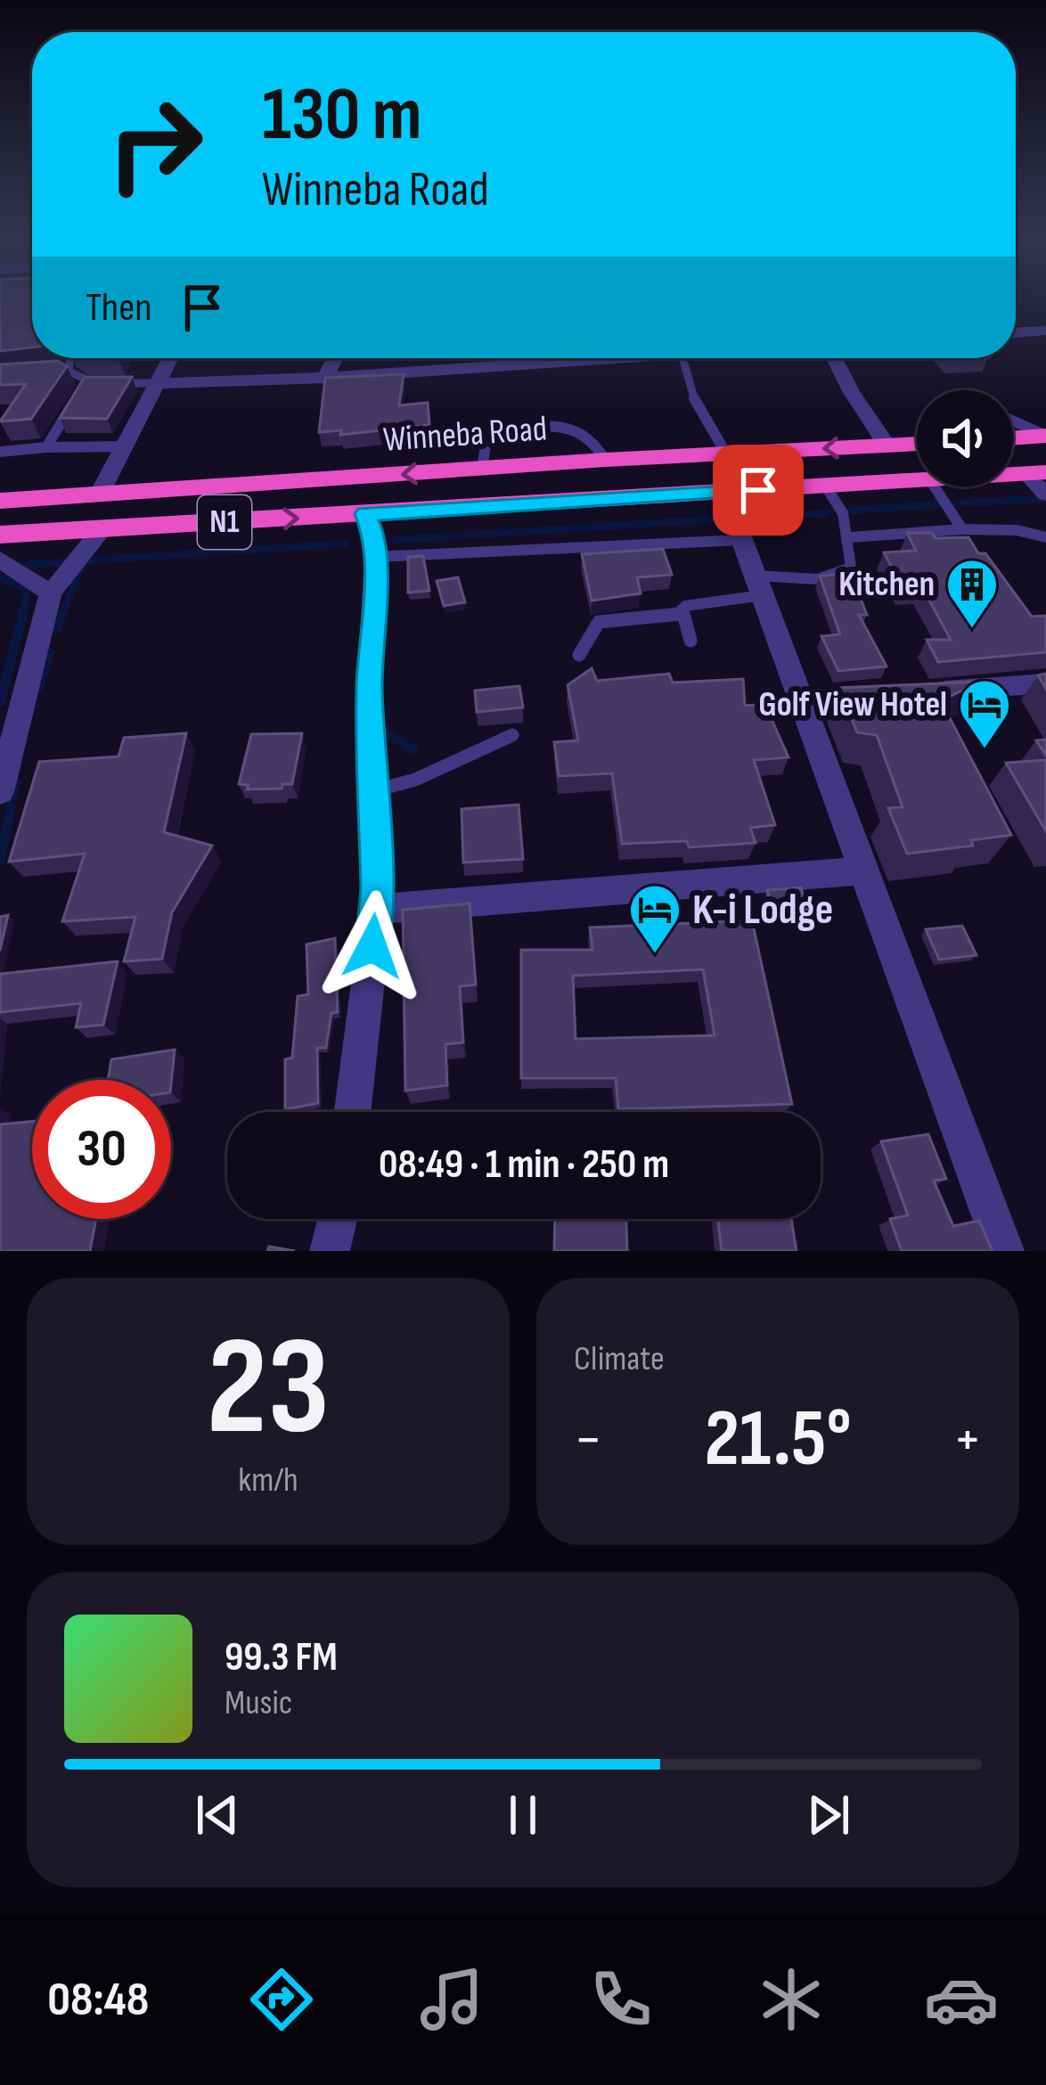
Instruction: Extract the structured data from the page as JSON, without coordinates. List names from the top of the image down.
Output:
{
  "streets": {
    "highway": ["Winneba Road", "N1"]
  },
  "places": {
    "building": ["Kitchen"],
    "hotel": ["Golf View Hotel", "K-i Lodge"]
  },
  "page": {
    "turn": ["130 m", "Winneba Road"],
    "then": "Then",
    "limit": "30",
    "trip": "08:49 · 1 min · 250 m",
    "tile": [
      ["23", "km/h"],
      "Climate"
    ],
    "heat": ["−", "21.5°", "+"],
    "song": ["99.3 FM", "Music"],
    "tabs": "08:48"
  }
}
